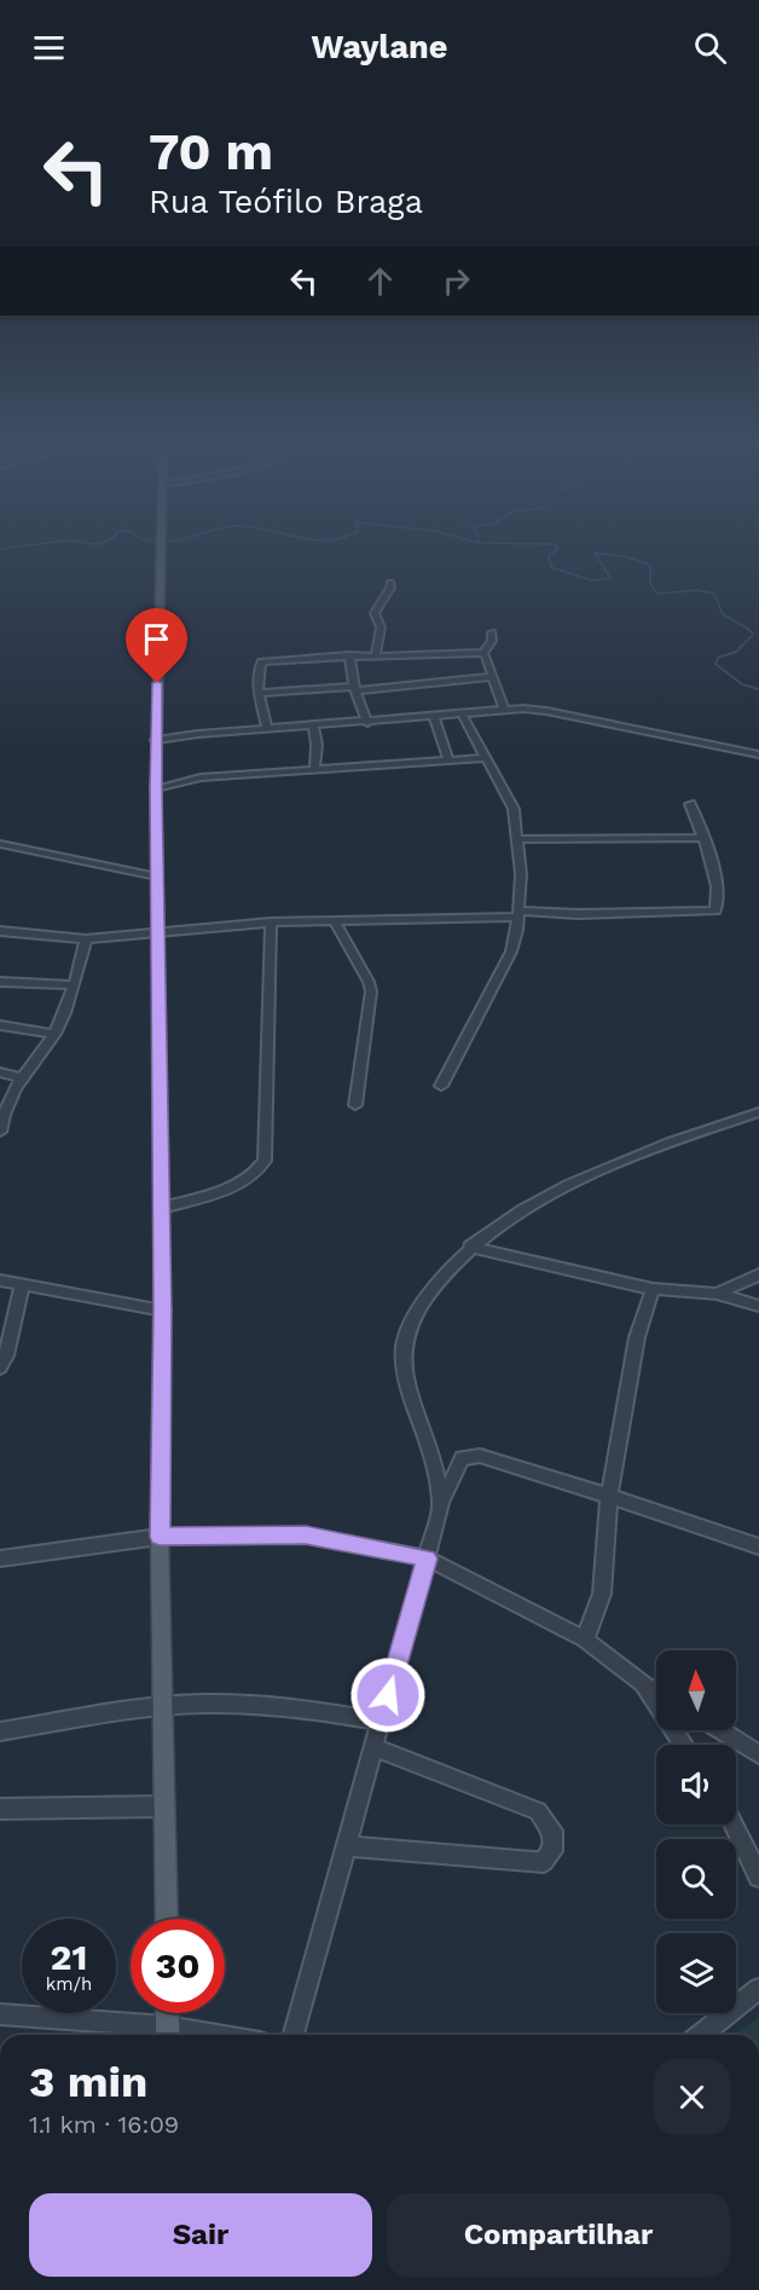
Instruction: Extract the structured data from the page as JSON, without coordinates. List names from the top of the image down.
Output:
{
  "north": "top",
  "page": {
    "header": "Waylane",
    "turn": ["70 m", "Rua Teófilo Braga"],
    "speed": "21 km/h",
    "limit": "30",
    "heading": ["3 min", "1.1 km · 16:09"],
    "buttons": ["Sair", "Compartilhar"]
  }
}
